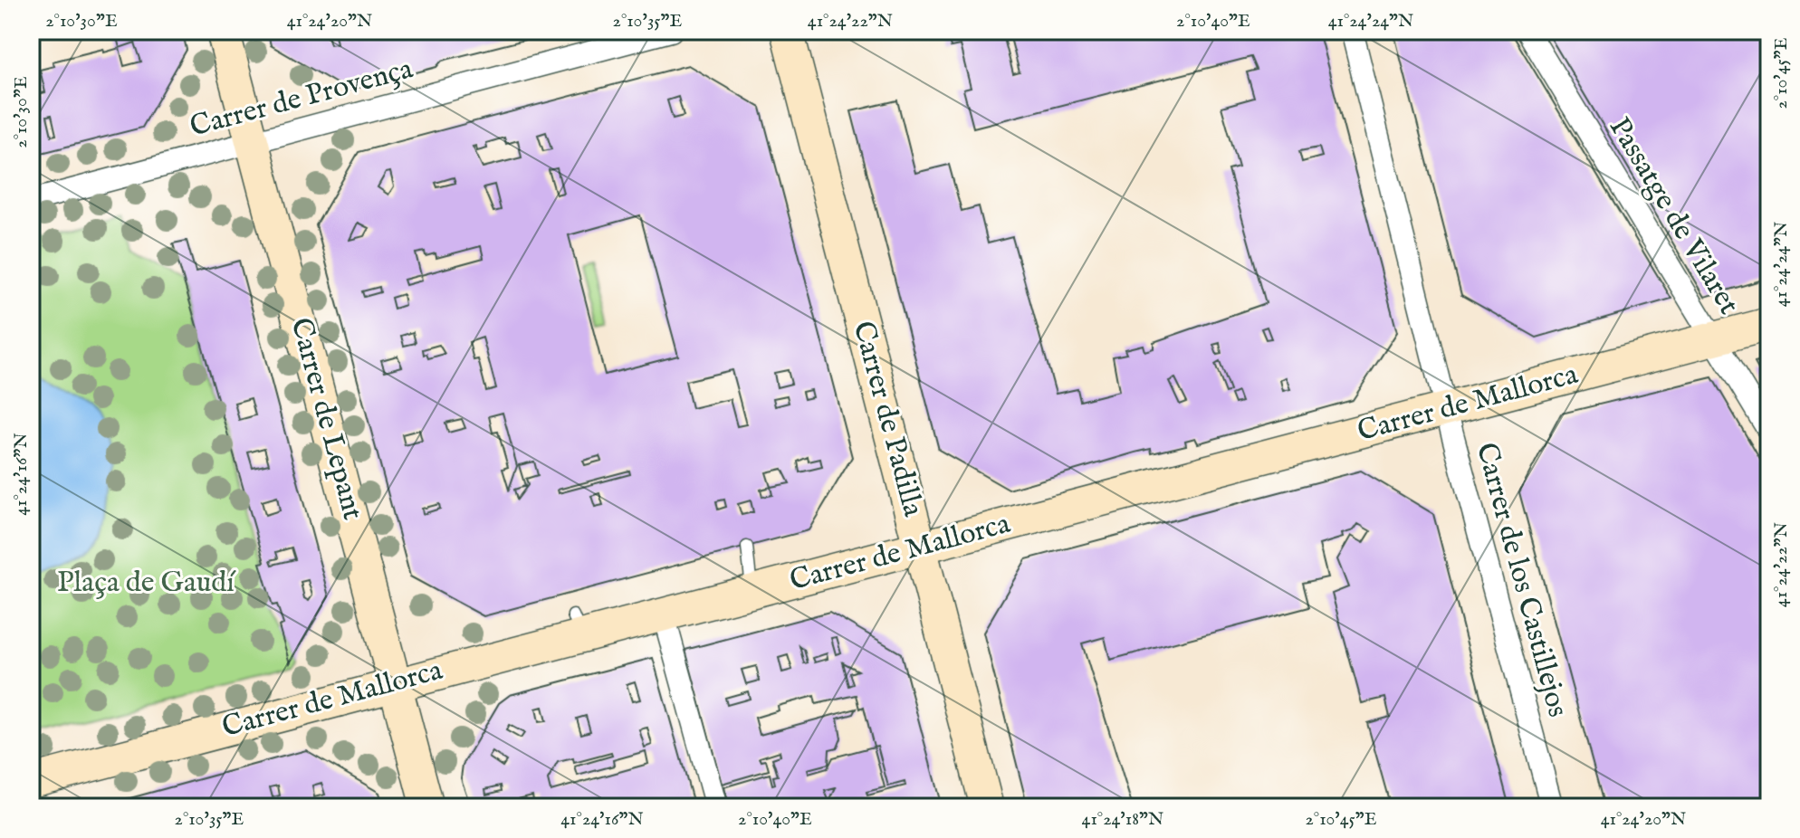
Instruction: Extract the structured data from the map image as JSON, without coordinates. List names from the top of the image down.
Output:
{
  "streets": {
    "main road": ["Carrer de Mallorca", "Carrer de Lepant", "Carrer de Padilla"],
    "street": ["Carrer de Provença", "Passatge de Vilaret", "Carrer de los Castillejos"]
  },
  "crossings": [
    ["Carrer de Provença", "Carrer de Lepant"],
    ["Passatge de Vilaret", "Carrer de Mallorca"],
    ["Carrer de Mallorca", "Carrer de Lepant"],
    ["Carrer de Mallorca", "Carrer de Padilla"],
    ["Carrer de Mallorca", "Carrer de los Castillejos"]
  ],
  "parks": ["Plaça de Gaudí"],
  "coordinates": [
    "2°10'30\"E",
    "41°24'20\"N",
    "2°10'35\"E",
    "41°24'22\"N",
    "2°10'40\"E",
    "41°24'24\"N",
    "2°10'45\"E",
    "41°24'16\"N",
    "41°24'18\"N"
  ]
}
